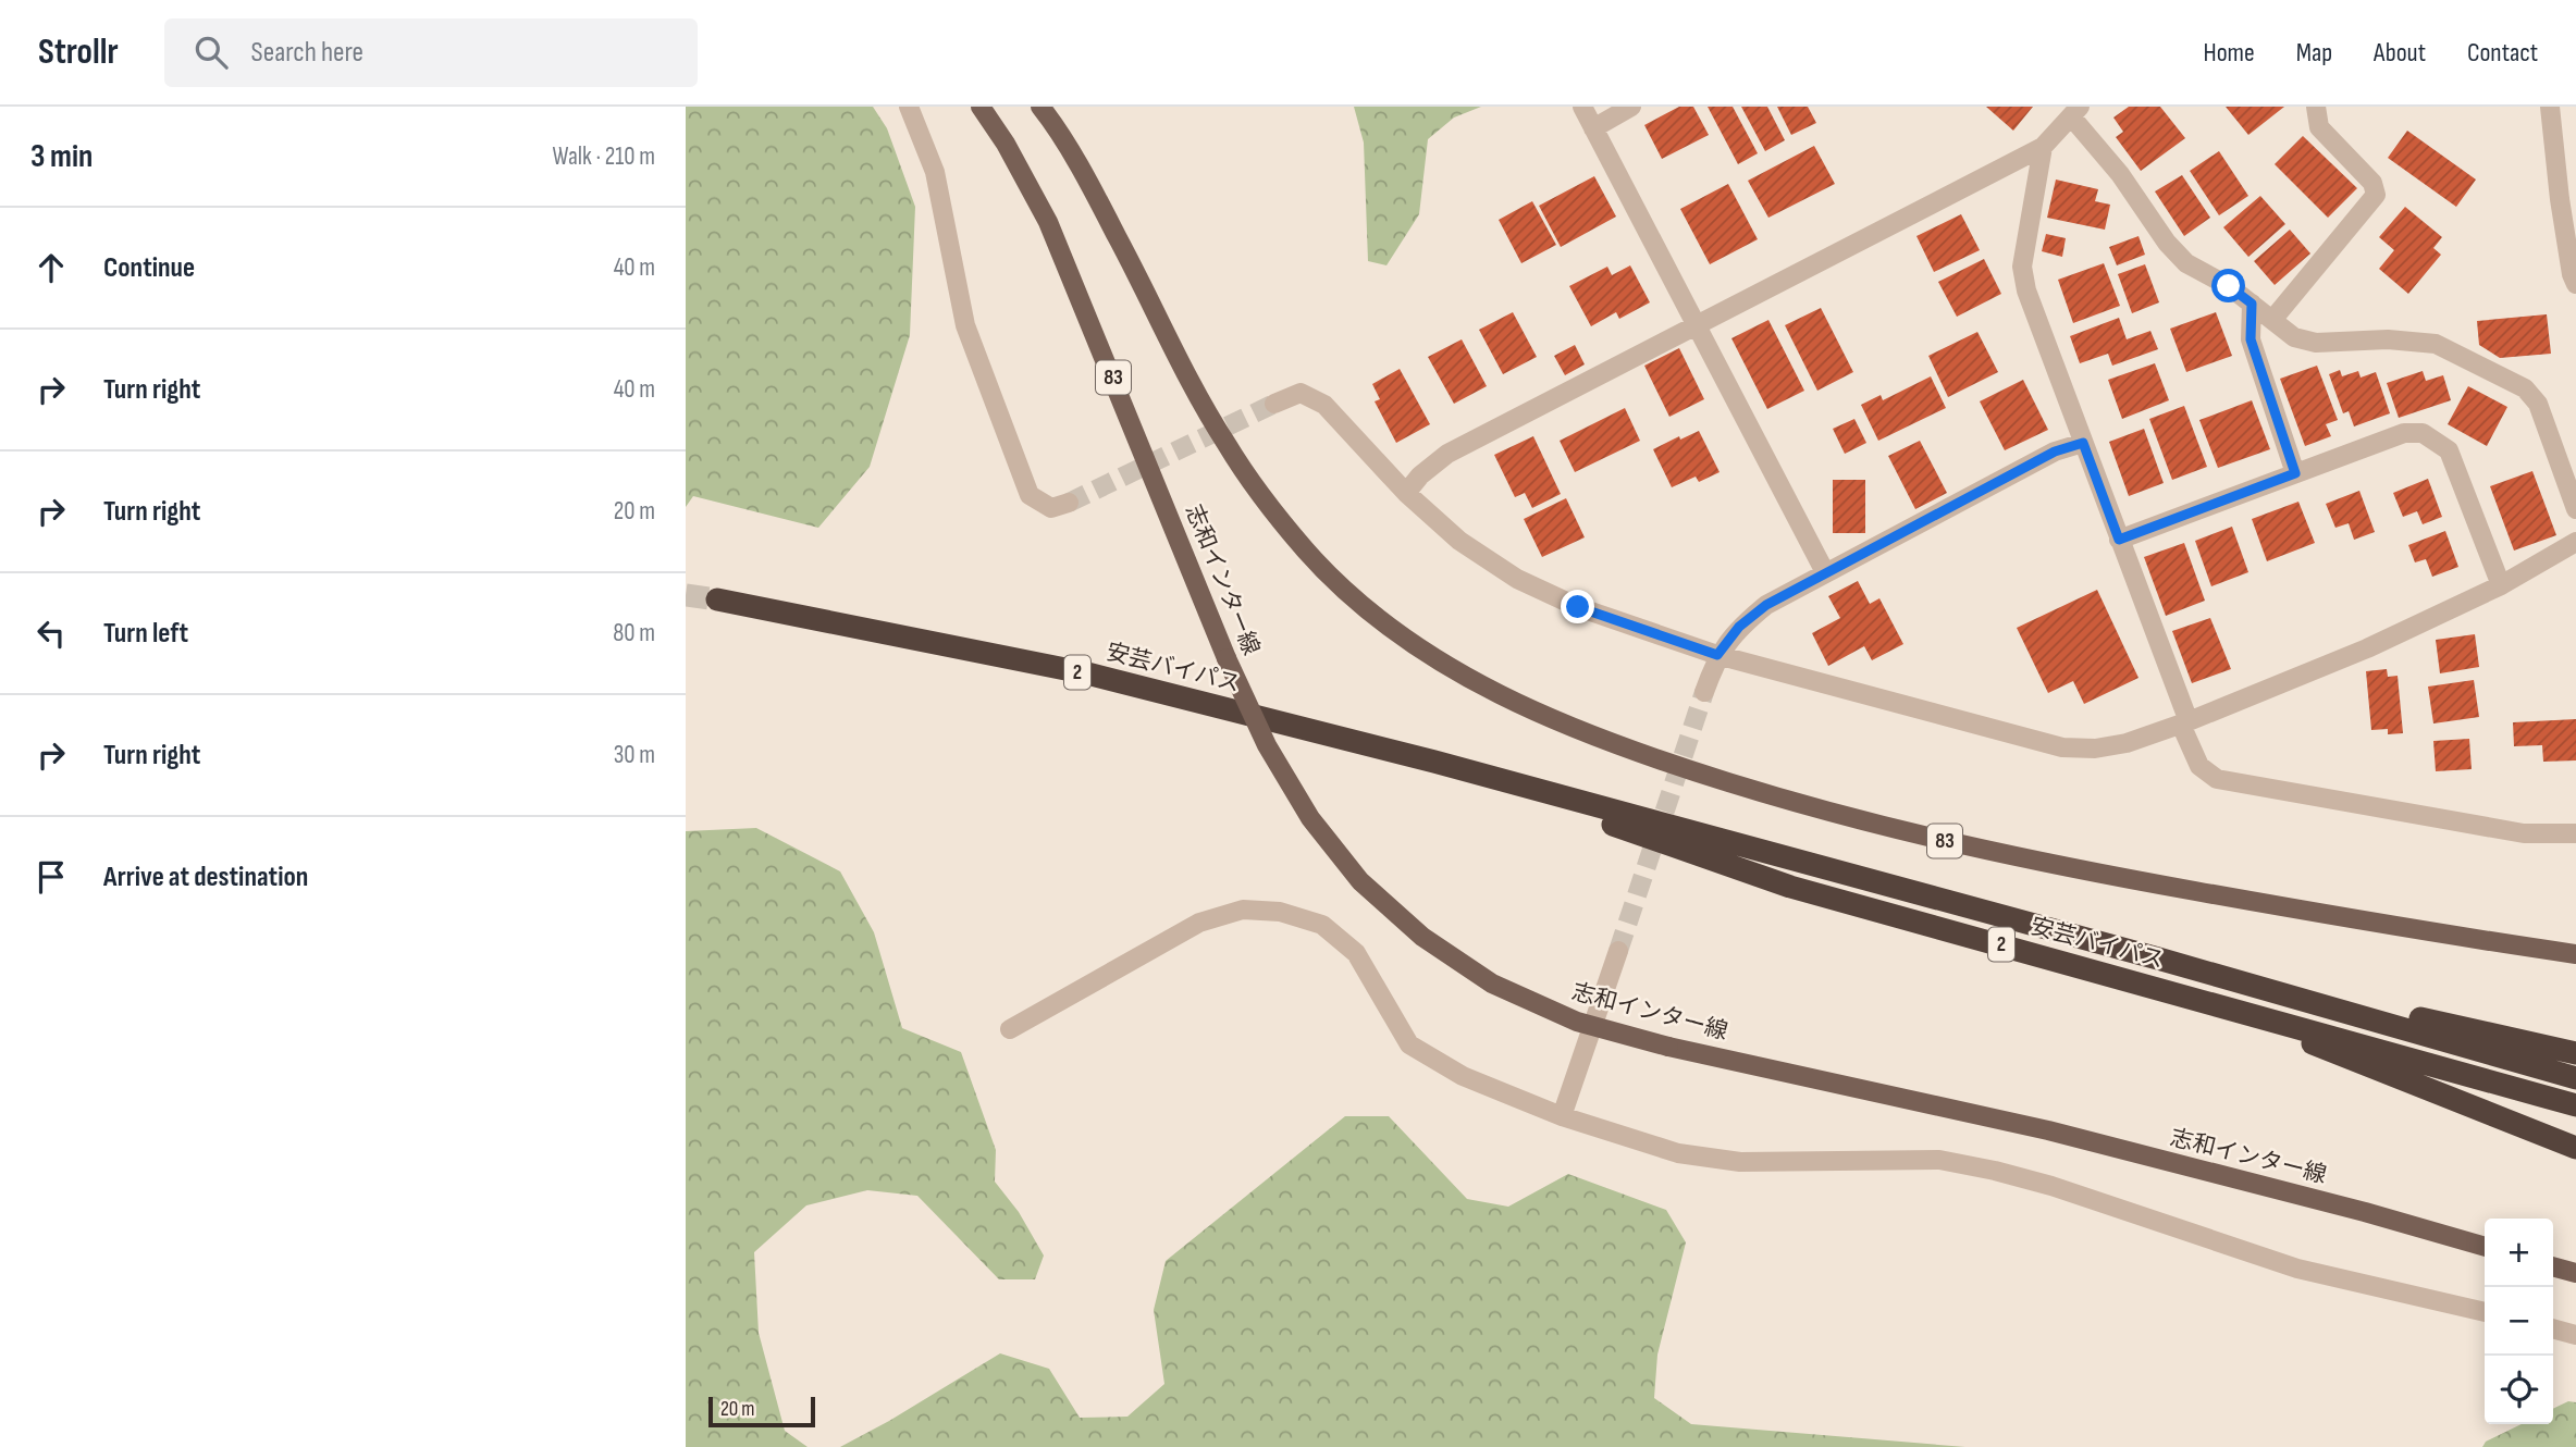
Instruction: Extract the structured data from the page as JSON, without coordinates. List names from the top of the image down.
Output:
{
  "streets": {
    "highway": ["安芸バイパス", "2"],
    "main road": ["83", "志和インター線"]
  },
  "scale_bar": "20 m",
  "page": {
    "header": "Strollr",
    "search": "Search here",
    "nav": [
      "Home",
      "Map",
      "About",
      "Contact"
    ],
    "heading": ["3 min", "Walk · 210 m"],
    "list": [
      ["Continue", "40 m"],
      ["Turn right", "40 m"],
      ["Turn right", "20 m"],
      ["Turn left", "80 m"],
      ["Turn right", "30 m"],
      "Arrive at destination"
    ],
    "map_buttons": ["+", "−"],
    "scale": "20 m"
  }
}
